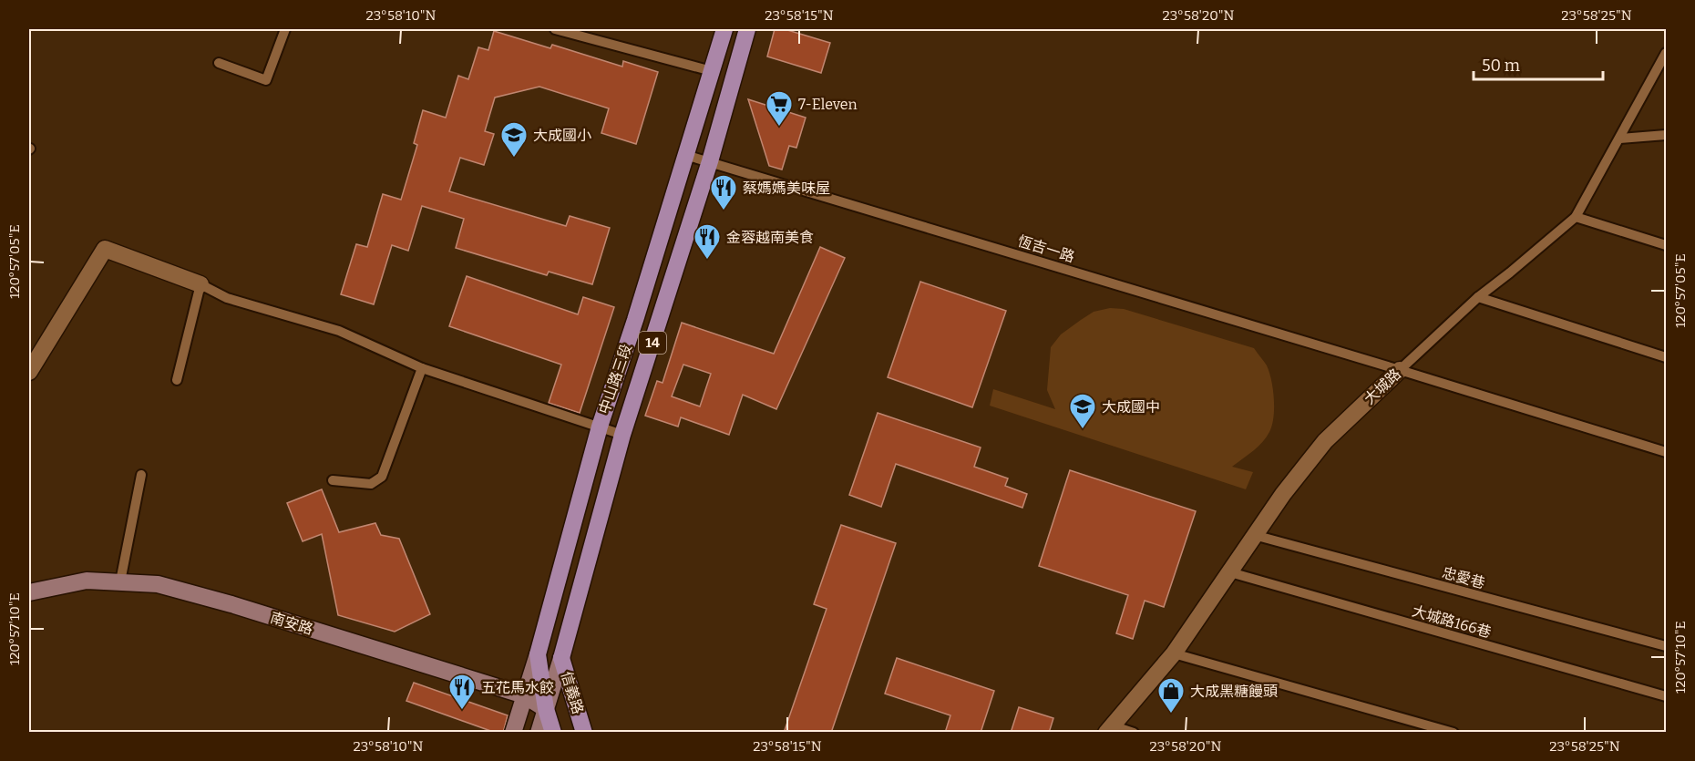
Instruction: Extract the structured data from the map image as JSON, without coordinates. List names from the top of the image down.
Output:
{
  "streets": {
    "main road": ["14", "中山路三段", "信義路"],
    "street": ["大城路", "南安路"],
    "lane": ["恆吉一路", "忠愛巷", "大城路166巷"]
  },
  "crossings": [
    ["恆吉一路", "中山路三段"],
    ["恆吉一路", "大城路"],
    ["中山路三段", "南安路"],
    ["中山路三段", "信義路"],
    ["大城路", "忠愛巷"],
    ["大城路", "大城路166巷"],
    ["南安路", "信義路"]
  ],
  "places": {
    "supermarket": ["7-Eleven"],
    "school or university": ["大成國小", "大成國中"],
    "restaurant": ["蔡媽媽美味屋", "金蓉越南美食", "五花馬水餃"],
    "shop": ["大成黑糖饅頭"]
  },
  "scale_bar": "50 m",
  "coordinates": [
    "23°58'10\"N",
    "23°58'15\"N",
    "23°58'20\"N",
    "23°58'25\"N",
    "120°57'05\"E",
    "120°57'10\"E"
  ]
}
